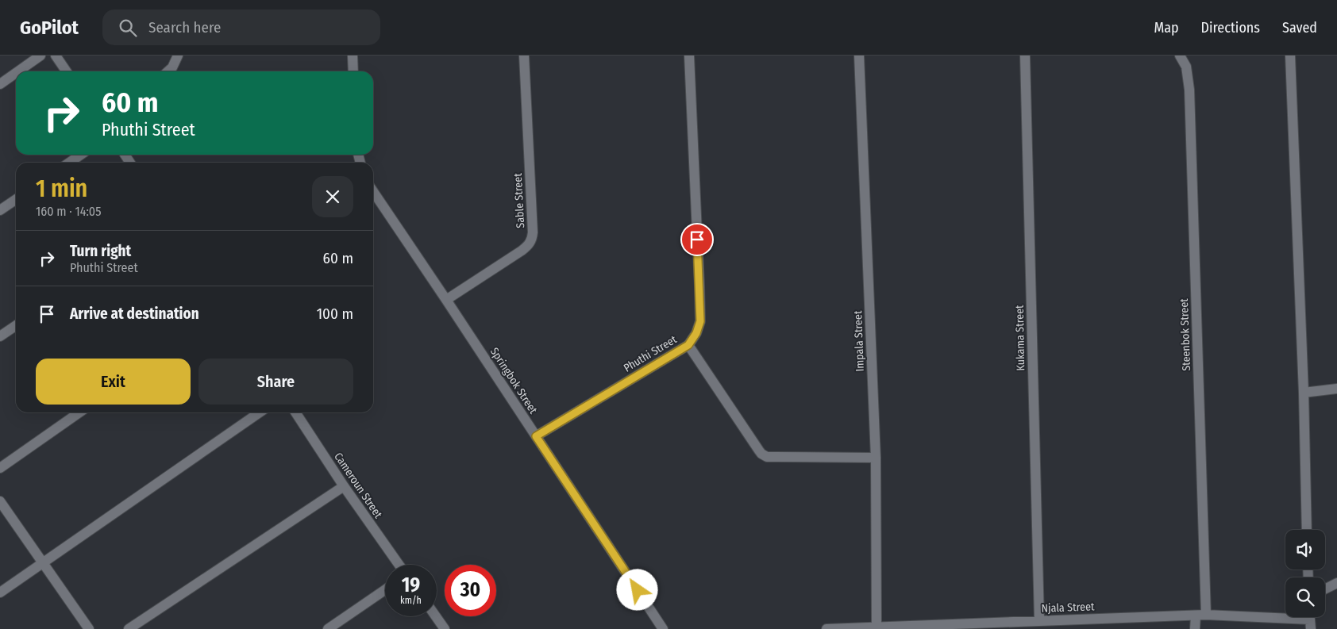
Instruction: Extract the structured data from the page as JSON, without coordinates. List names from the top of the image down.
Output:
{
  "streets": {
    "street": [
      "Sable Street",
      "Steenbok Street",
      "Kukama Street",
      "Impala Street",
      "Phuthi Street",
      "Springbok Street",
      "Cameroun Street",
      "Njala Street"
    ]
  },
  "crossings": [
    ["Sable Street", "Springbok Street"],
    ["Steenbok Street", "Njala Street"],
    ["Kukama Street", "Njala Street"],
    ["Impala Street", "Njala Street"],
    ["Phuthi Street", "Springbok Street"]
  ],
  "page": {
    "header": "GoPilot",
    "search": "Search here",
    "nav": ["Map", "Directions", "Saved"],
    "turn": ["60 m", "Phuthi Street"],
    "heading": ["1 min", "160 m · 14:05"],
    "list": [
      {
        "name": "Turn right",
        "note": "Phuthi Street",
        "value": "60 m"
      },
      {
        "name": "Arrive at destination",
        "value": "100 m"
      }
    ],
    "buttons": ["Exit", "Share"],
    "speed": "19 km/h",
    "limit": "30"
  }
}
